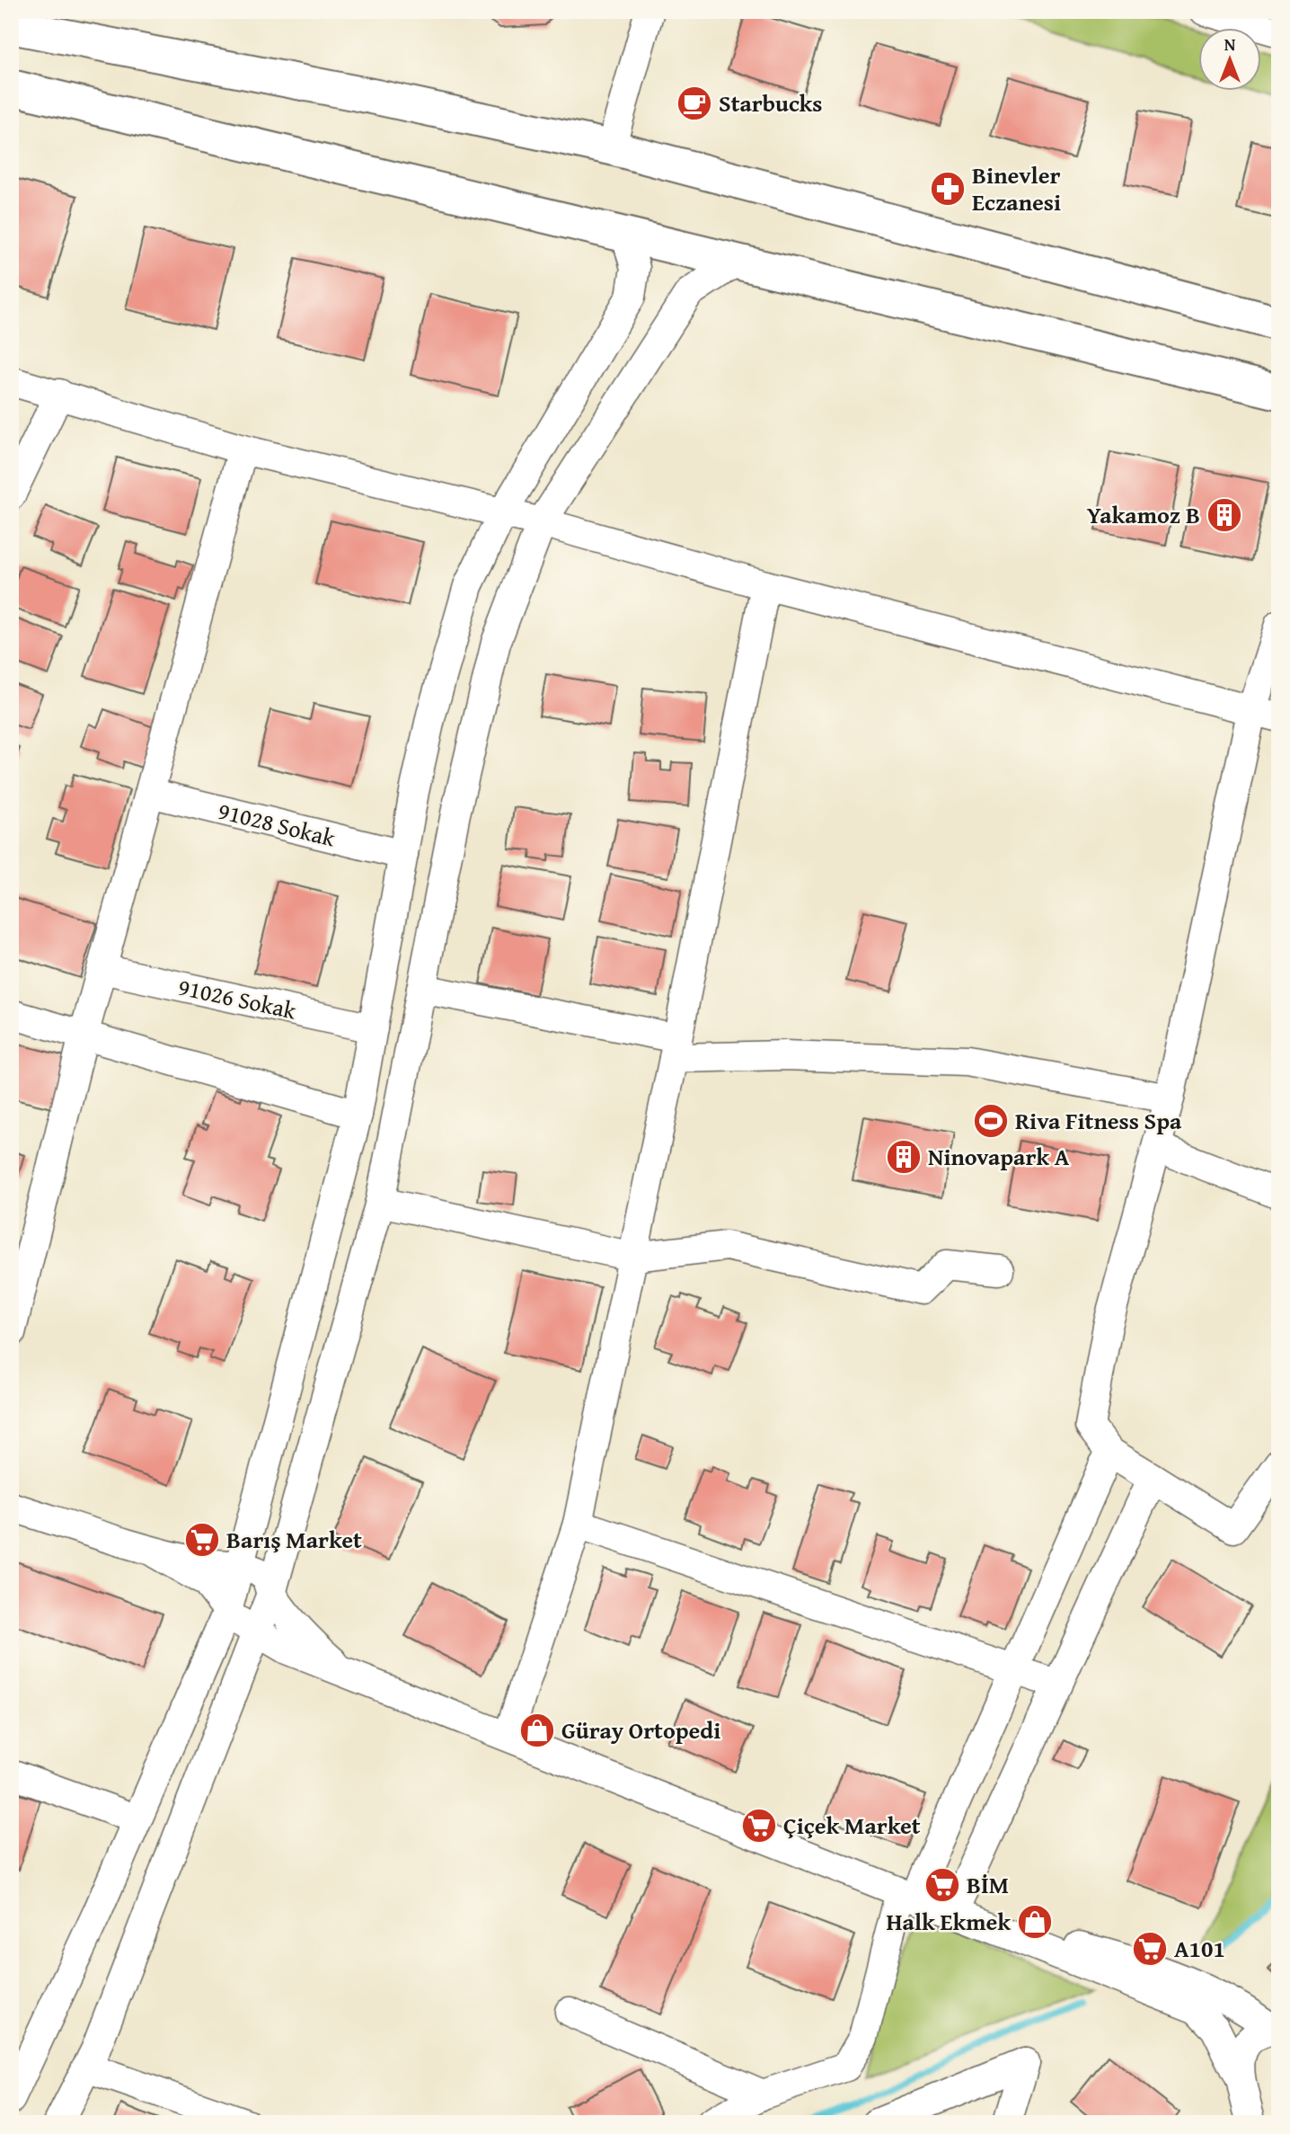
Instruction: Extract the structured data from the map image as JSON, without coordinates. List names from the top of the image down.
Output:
{
  "streets": {
    "street": ["91028 Sokak", "91026 Sokak"]
  },
  "places": {
    "cafe": ["Starbucks"],
    "pharmacy": ["Binevler Eczanesi"],
    "building": ["Yakamoz B", "Ninovapark A"],
    "sports": ["Riva Fitness Spa"],
    "supermarket": [
      "Barış Market",
      "Çiçek Market",
      "BİM",
      "A101"
    ],
    "shop": ["Güray Ortopedi", "Halk Ekmek"]
  },
  "north": "top"
}
